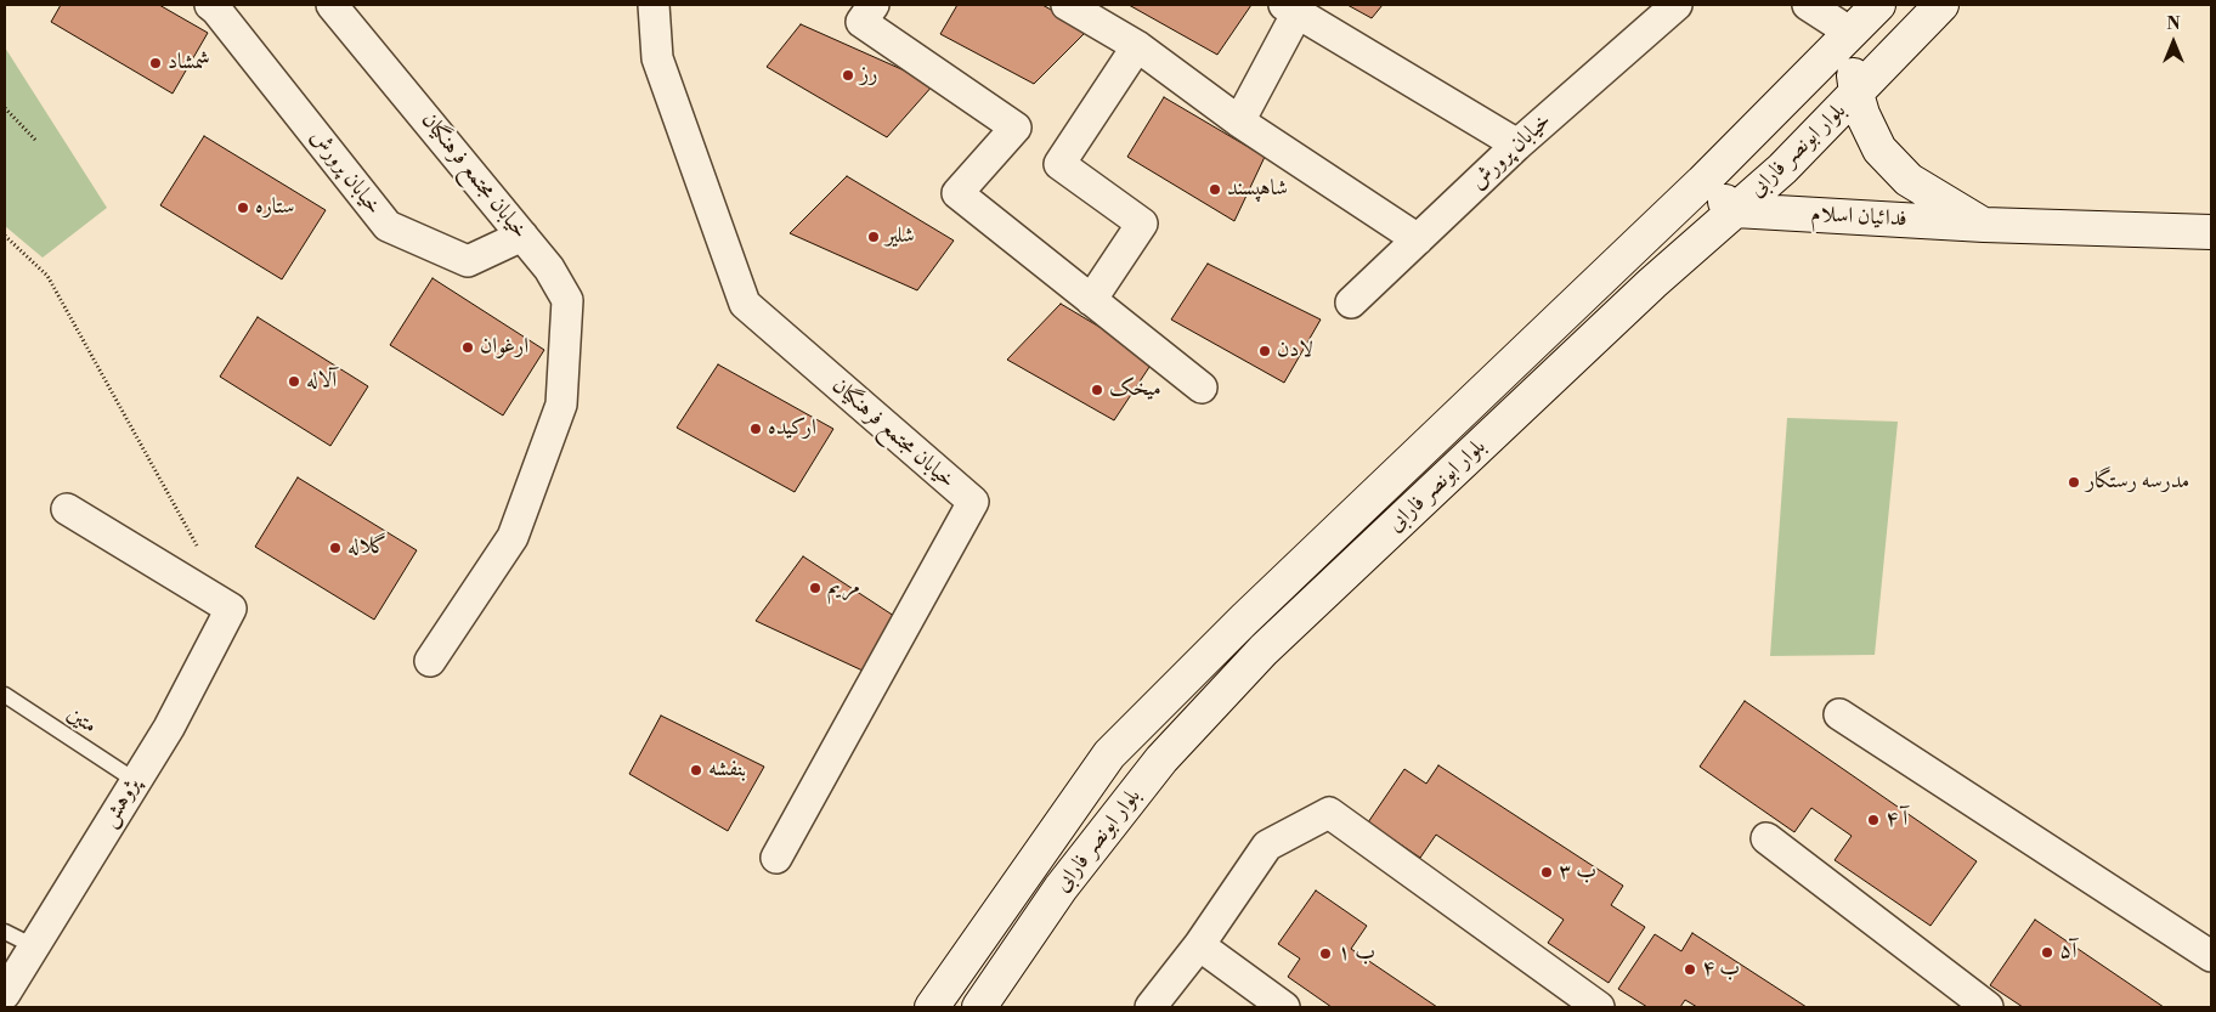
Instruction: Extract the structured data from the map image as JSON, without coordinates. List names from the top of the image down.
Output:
{
  "streets": {
    "street": [
      "بلوار ابونصر فارابی",
      "خیابان پرورش",
      "خیابان مجتمع فرهنگیان",
      "فدائیان اسلام",
      "پژوهش"
    ],
    "lane": ["متین"]
  },
  "crossings": [
    ["بلوار ابونصر فارابی", "فدائیان اسلام"],
    ["خیابان پرورش", "خیابان مجتمع فرهنگیان"],
    ["متین", "پژوهش"]
  ],
  "places": [
    "شمشاد",
    "رز",
    "شاهپسند",
    "ستاره",
    "شلیر",
    "ارغوان",
    "لادن",
    "آلاله",
    "میخک",
    "ارکیده",
    "مدرسه رستگار",
    "گلاله",
    "مریم",
    "بنفشه",
    "آ ۴",
    "ب ۳",
    "آ۵",
    "ب ۱",
    "ب ۴"
  ],
  "north": "top"
}
